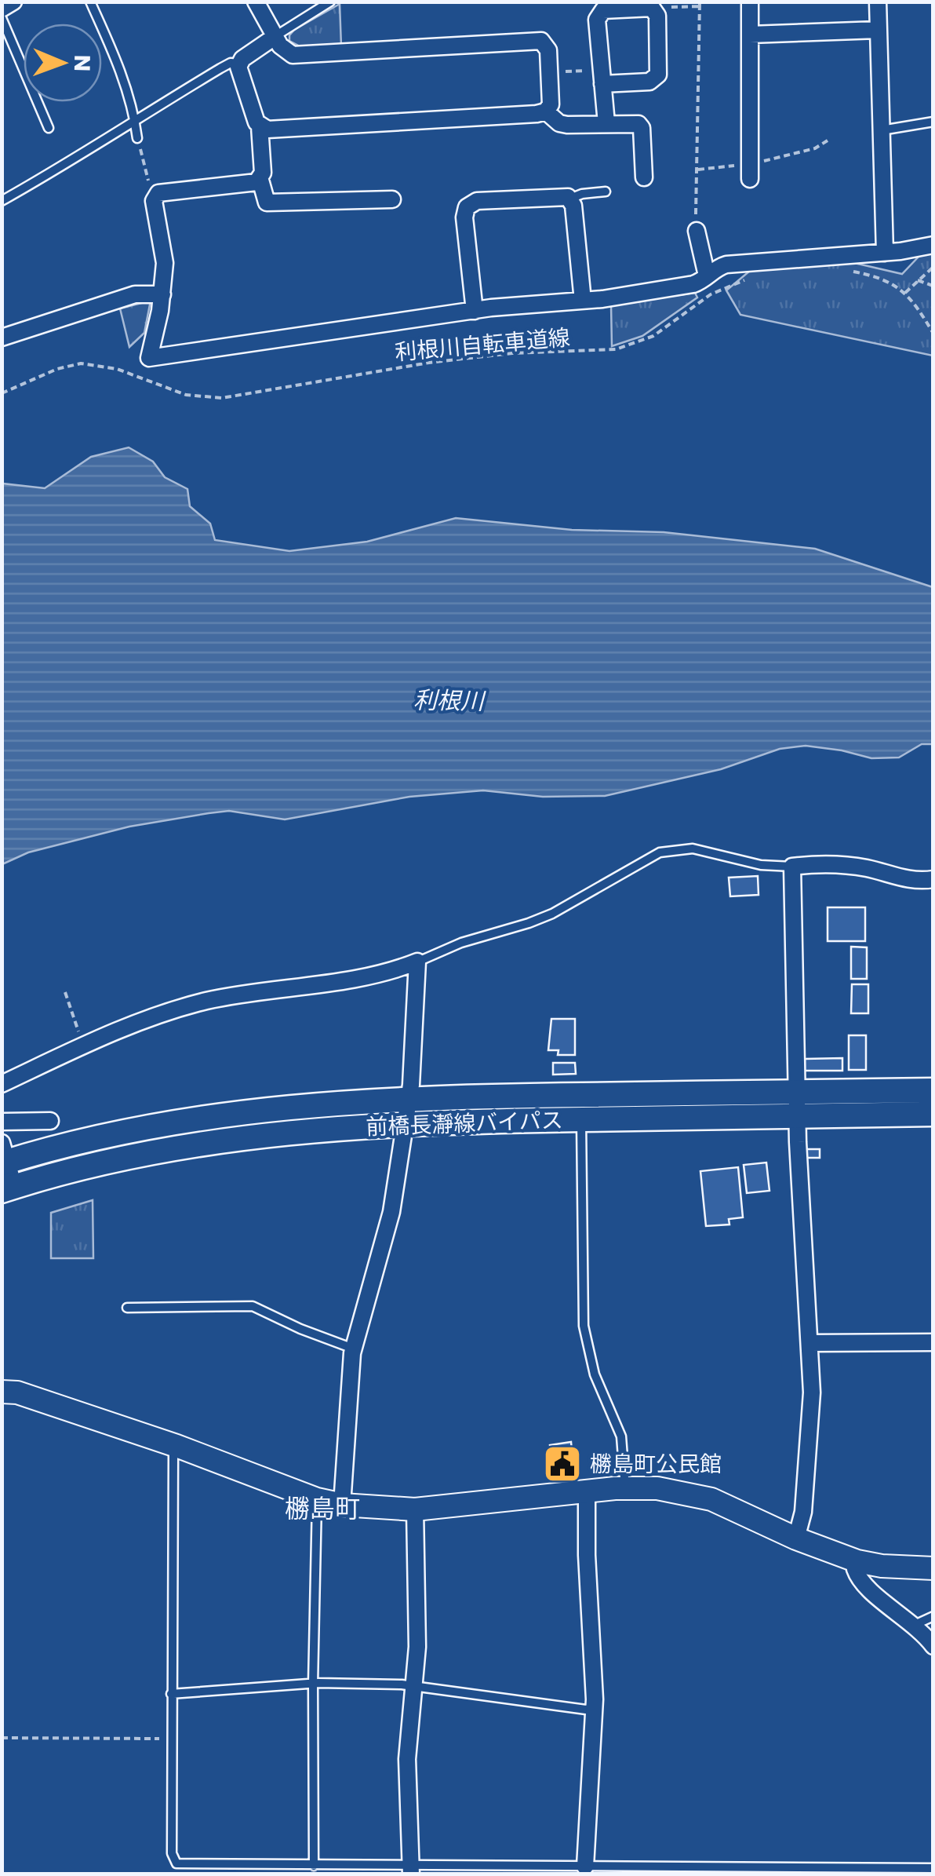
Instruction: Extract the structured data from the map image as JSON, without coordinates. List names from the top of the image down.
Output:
{
  "streets": {
    "main road": ["前橋長瀞線バイパス"],
    "path": ["利根川自転車道線"]
  },
  "districts": ["橳島町"],
  "water": ["利根川"],
  "places": {
    "public building": ["橳島町公民館"]
  },
  "north": "right"
}
